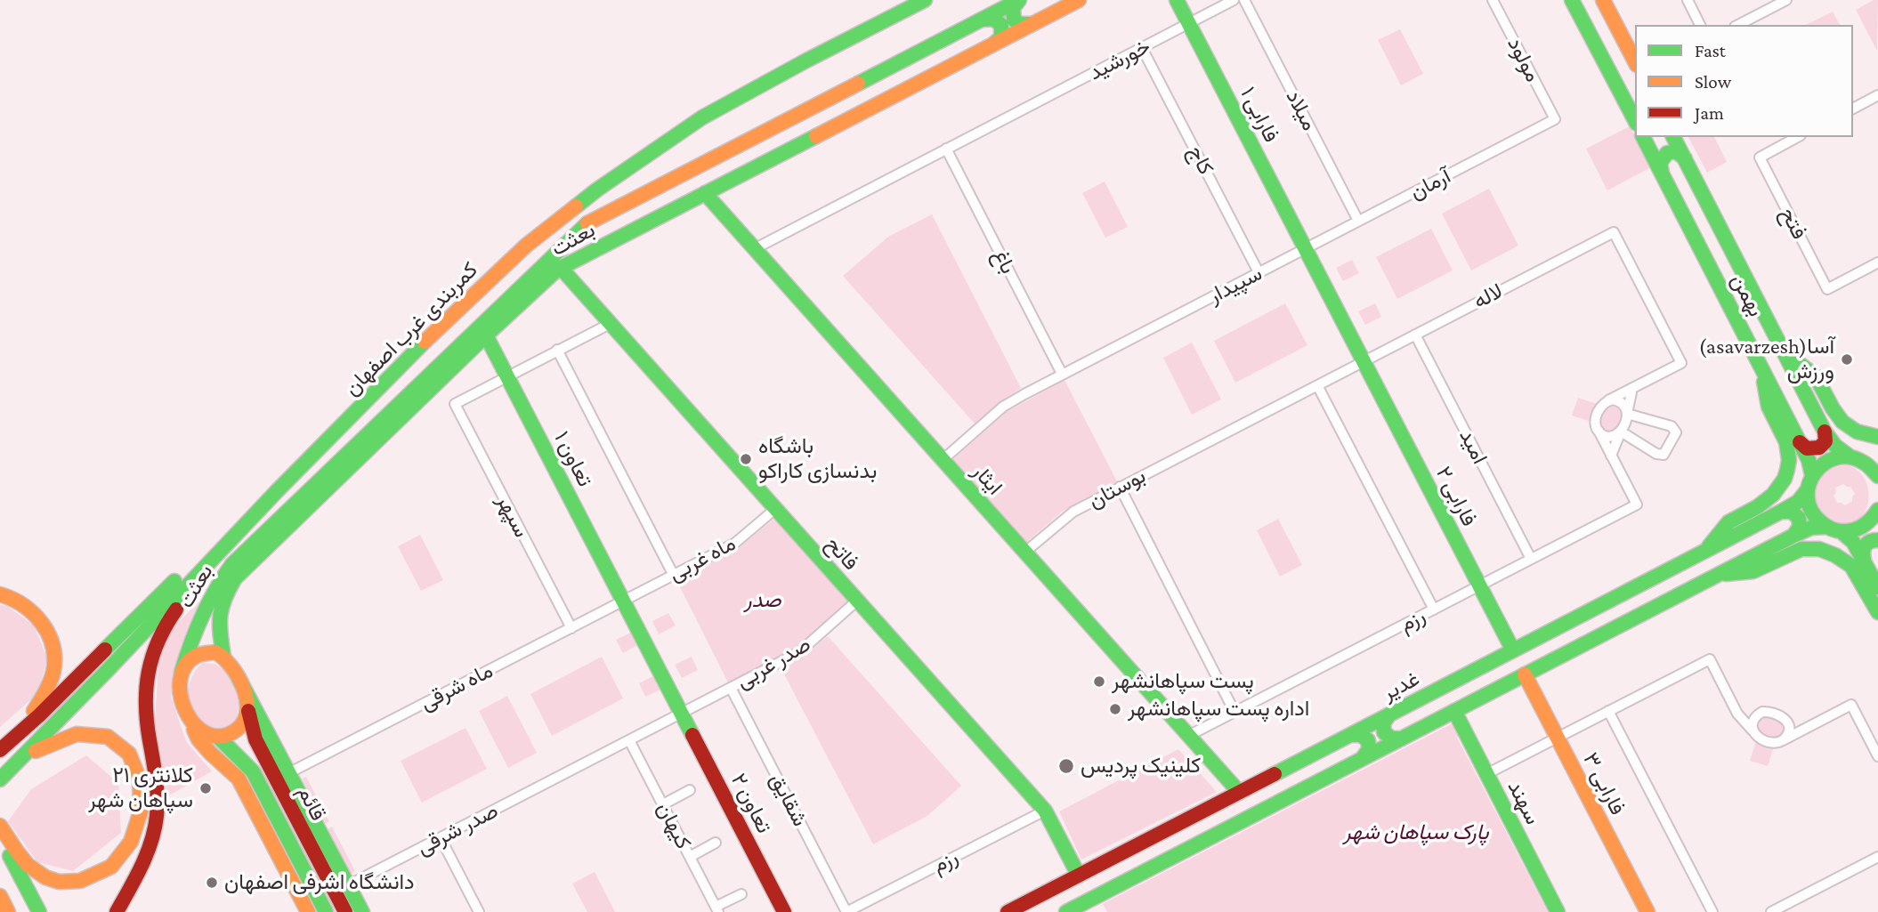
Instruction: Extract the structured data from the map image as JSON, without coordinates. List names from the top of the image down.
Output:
{
  "streets": {
    "main road": [
      "فارابی ۱",
      "بعثت",
      "بهمن",
      "کمربندی غرب اصفهان",
      "تعاون ۱",
      "ایثار",
      "فارابی ۲",
      "فاتح",
      "غدیر",
      "فارابی ۳",
      "سهند",
      "قائم",
      "تعاون ۲"
    ],
    "street": [
      "خورشید",
      "مولود",
      "میلاد",
      "کاج",
      "آرمان",
      "فتح",
      "باغ",
      "سپیدار",
      "لاله",
      "امید",
      "بوستان",
      "سپهر",
      "ماه غربی",
      "رزم",
      "صدر غربی",
      "ماه شرقی",
      "شقایق",
      "کیهان",
      "صدر شرقی"
    ]
  },
  "crossings": [
    ["خورشید", "فارابی ۱"],
    ["خورشید", "کاج"],
    ["خورشید", "باغ"],
    ["خورشید", "ایثار"],
    ["مولود", "آرمان"],
    ["میلاد", "آرمان"],
    ["فارابی ۱", "آرمان"],
    ["فارابی ۱", "سپیدار"],
    ["فارابی ۱", "لاله"],
    ["فارابی ۱", "فارابی ۲"],
    ["کاج", "سپیدار"],
    ["آرمان", "سپیدار"],
    ["بعثت", "تعاون ۱"],
    ["بعثت", "ایثار"],
    ["بعثت", "فاتح"],
    ["بعثت", "قائم"],
    ["باغ", "سپیدار"],
    ["سپیدار", "ایثار"],
    ["بهمن", "غدیر"],
    ["لاله", "امید"],
    ["لاله", "بوستان"],
    ["لاله", "فارابی ۲"],
    ["امید", "رزم"],
    ["تعاون ۱", "سپهر"],
    ["تعاون ۱", "ماه غربی"],
    ["تعاون ۱", "صدر غربی"],
    ["تعاون ۱", "ماه شرقی"],
    ["تعاون ۱", "تعاون ۲"],
    ["تعاون ۱", "صدر شرقی"],
    ["ایثار", "بوستان"],
    ["ایثار", "رزم"],
    ["ایثار", "غدیر"],
    ["فارابی ۲", "رزم"],
    ["فارابی ۲", "غدیر"],
    ["سپهر", "ماه شرقی"],
    ["فاتح", "ماه غربی"],
    ["فاتح", "رزم"],
    ["فاتح", "صدر غربی"],
    ["فاتح", "غدیر"],
    ["ماه غربی", "ماه شرقی"],
    ["رزم", "شقایق"],
    ["صدر غربی", "شقایق"],
    ["صدر غربی", "تعاون ۲"],
    ["صدر غربی", "صدر شرقی"],
    ["تعاون ۲", "صدر شرقی"],
    ["کیهان", "صدر شرقی"]
  ],
  "parks": ["صدر", "پارک سپاهان شهر"],
  "places": [
    "(asavarzesh)آسا ورزش",
    "باشگاه بدنسازی کاراکو",
    "پست سپاهانشهر",
    "اداره پست سپاهانشهر",
    "کلینیک پردیس",
    "کلانتری ۲۱ سپاهان شهر",
    "دانشگاه اشرفی اصفهان"
  ],
  "legend": ["Fast", "Slow", "Jam"]
}
